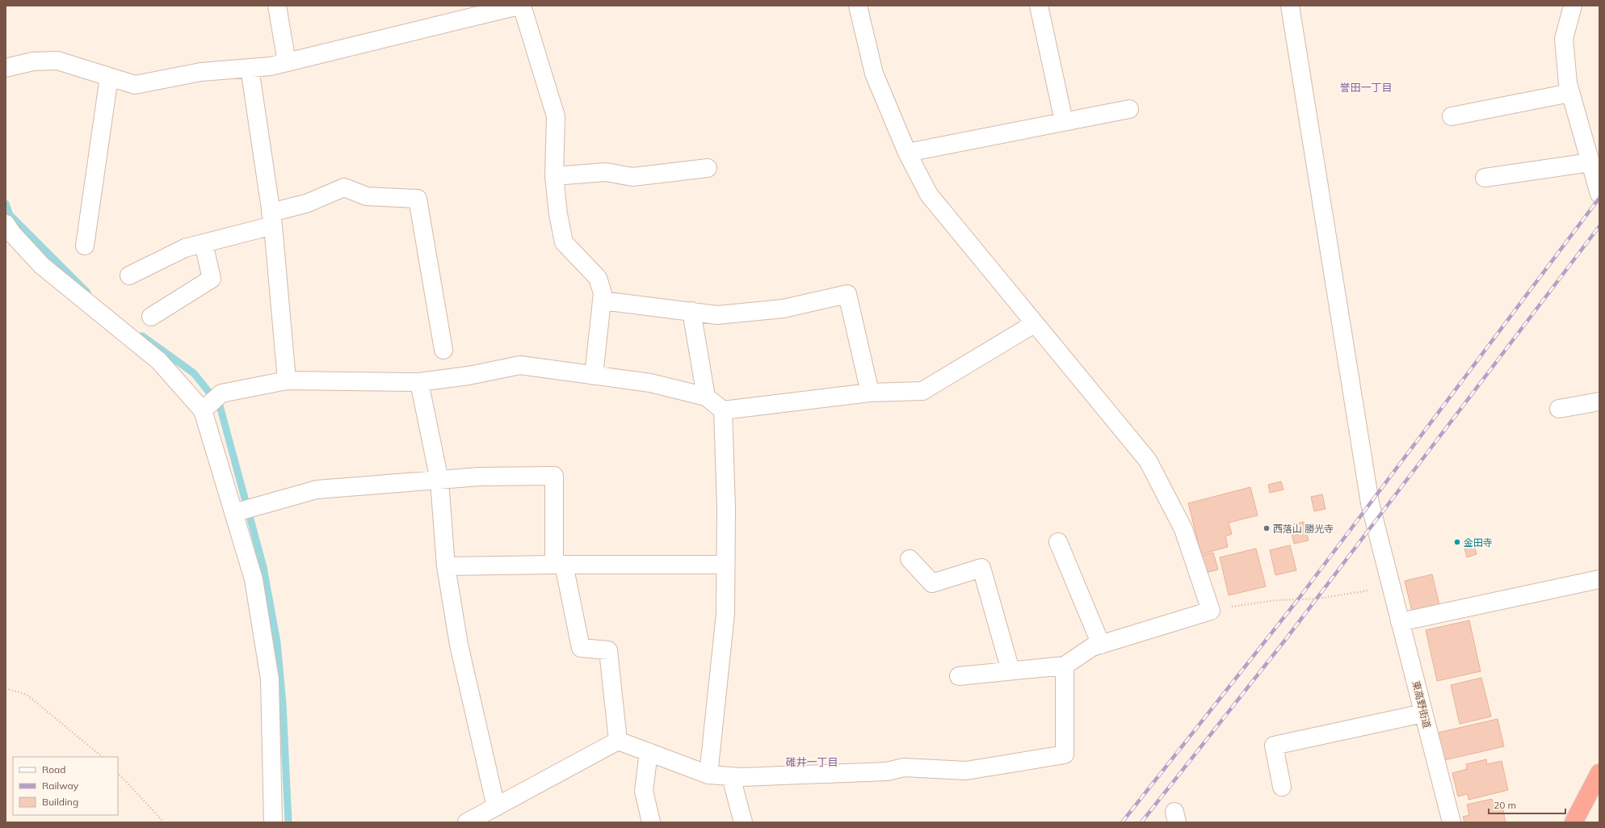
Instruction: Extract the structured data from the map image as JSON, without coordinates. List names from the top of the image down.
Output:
{
  "streets": {
    "street": ["東高野街道"]
  },
  "districts": ["誉田一丁目", "碓井一丁目"],
  "places": ["西落山 勝光寺", "金田寺"],
  "legend": ["Road", "Railway", "Building"],
  "scale_bar": "20 m"
}
